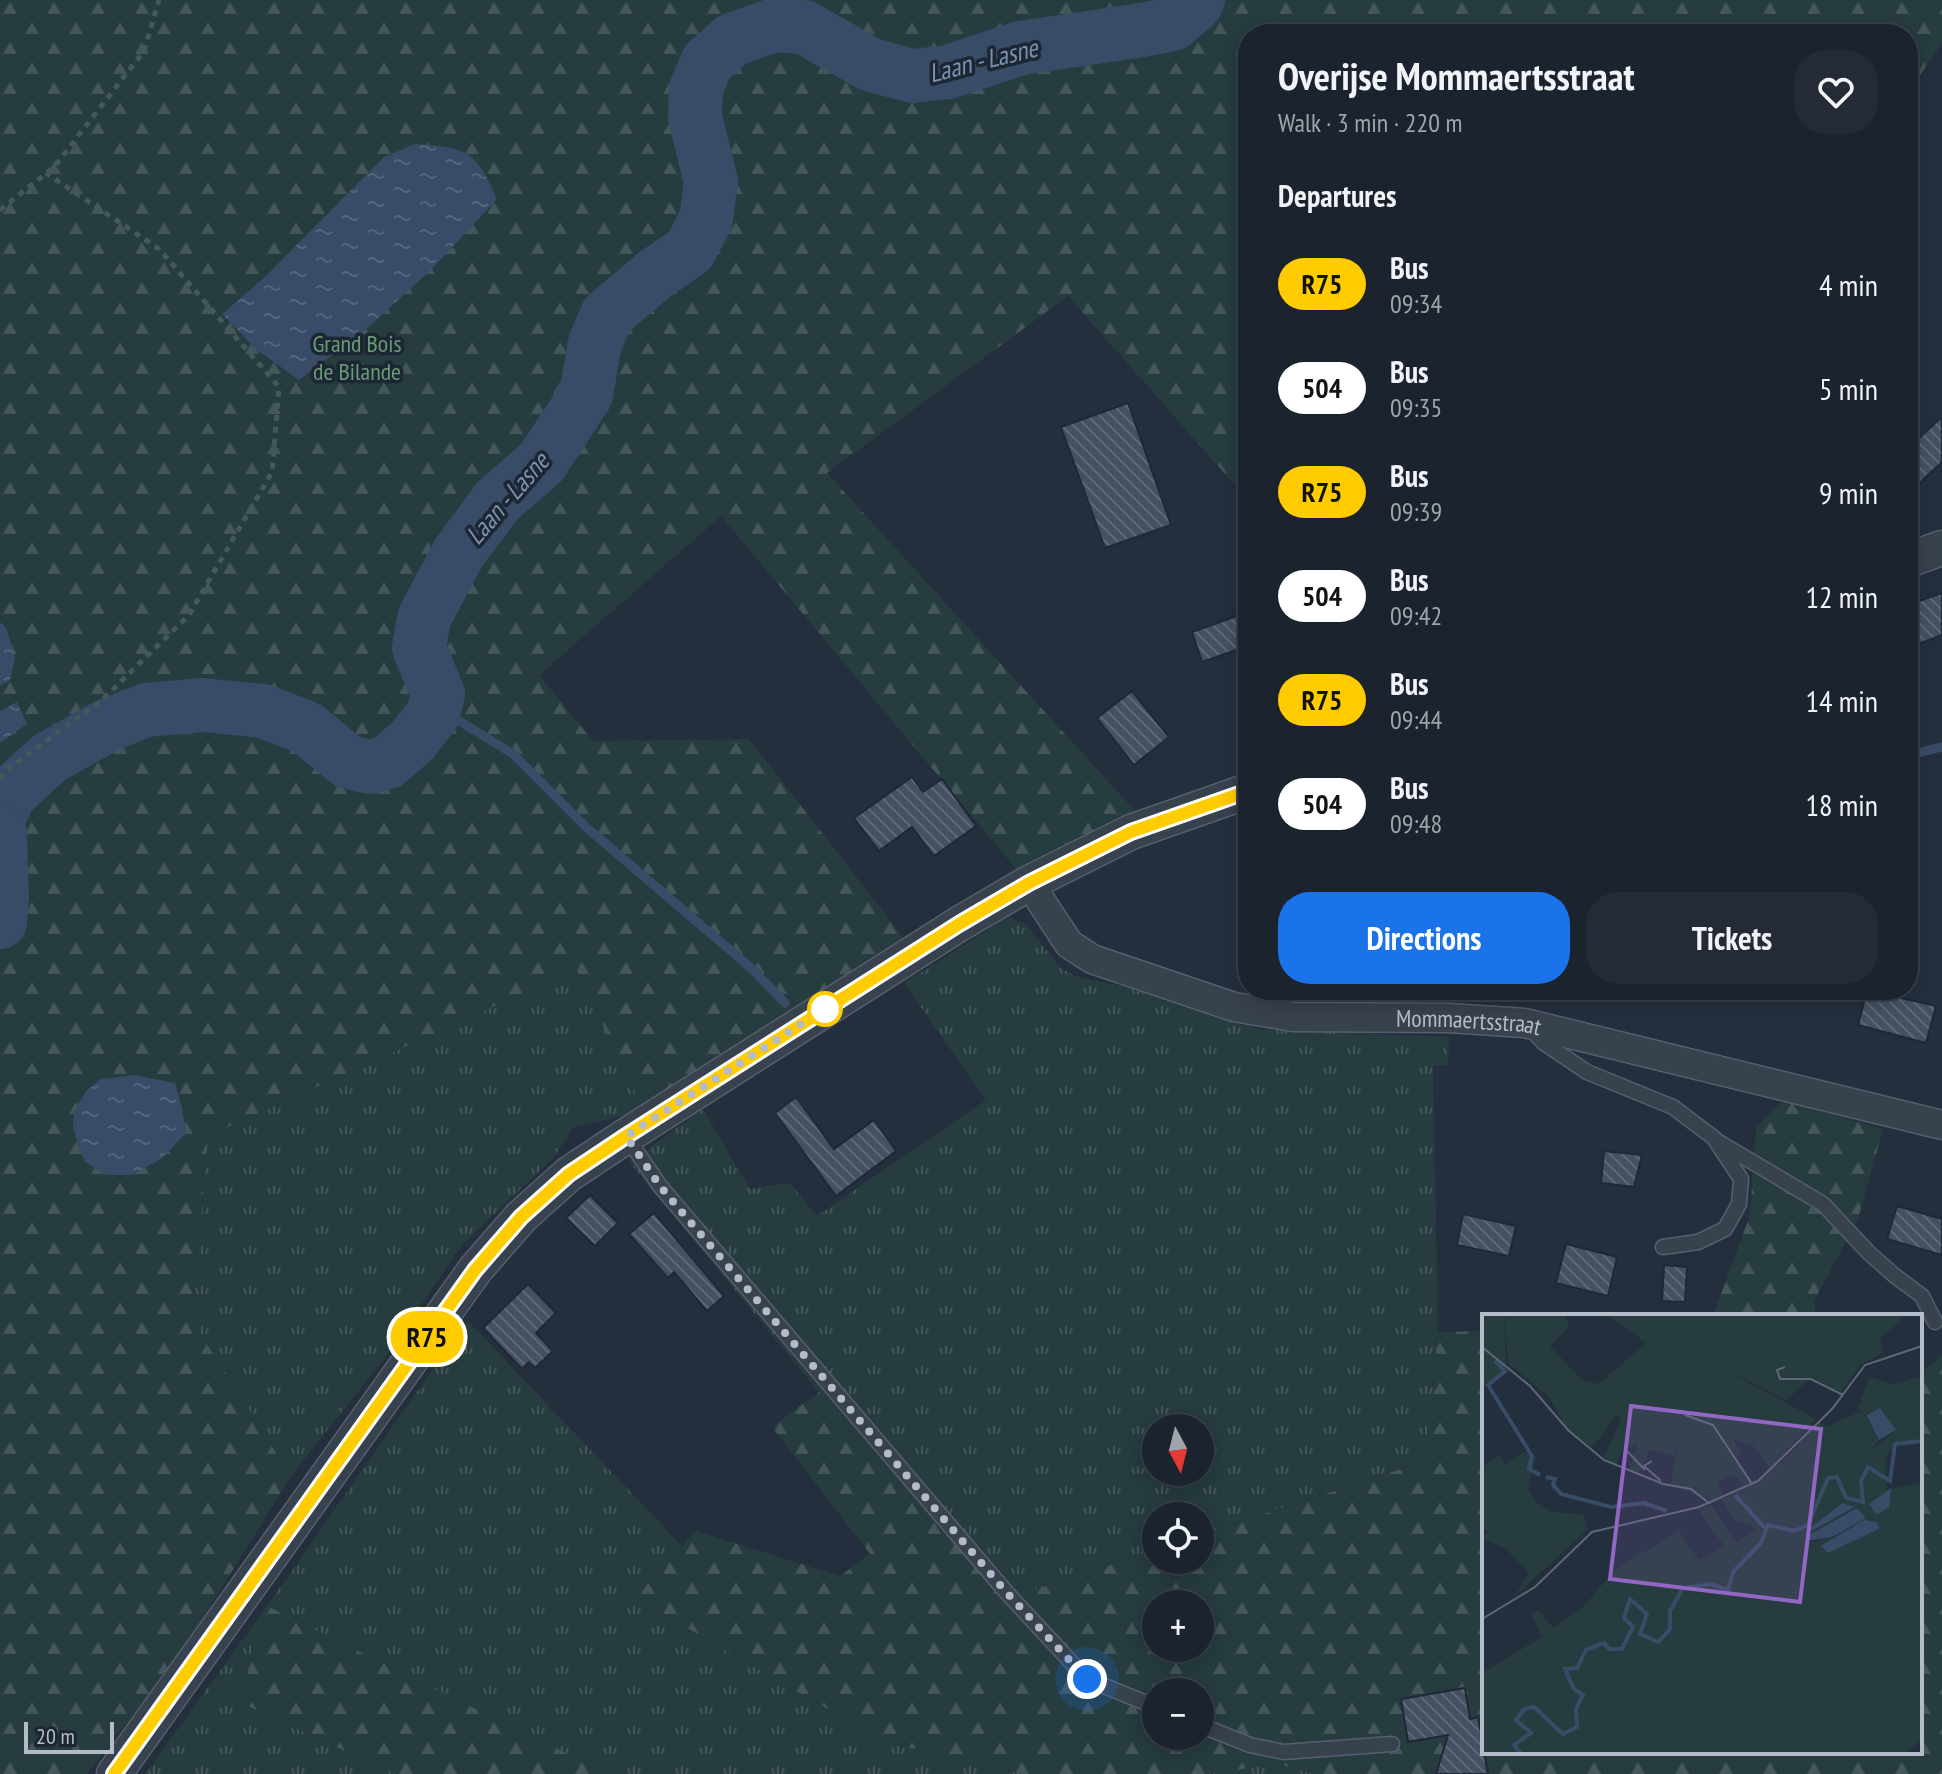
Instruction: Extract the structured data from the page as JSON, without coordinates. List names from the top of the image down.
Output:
{
  "streets": {
    "street": ["Mommaertsstraat"]
  },
  "water": ["Laan - Lasne"],
  "parks": ["Grand Bois de Bilande"],
  "lines": ["bus line R75"],
  "scale_bar": "20 m",
  "north": "bottom",
  "page": {
    "on_map": "R75",
    "heading": [
      ["Overijse Mommaertsstraat", "Walk · 3 min · 220 m"],
      "Departures"
    ],
    "list": [
      {
        "mark": "R75",
        "name": "Bus",
        "note": "09:34",
        "value": "4 min"
      },
      {
        "mark": "504",
        "name": "Bus",
        "note": "09:35",
        "value": "5 min"
      },
      {
        "mark": "R75",
        "name": "Bus",
        "note": "09:39",
        "value": "9 min"
      },
      {
        "mark": "504",
        "name": "Bus",
        "note": "09:42",
        "value": "12 min"
      },
      {
        "mark": "R75",
        "name": "Bus",
        "note": "09:44",
        "value": "14 min"
      },
      {
        "mark": "504",
        "name": "Bus",
        "note": "09:48",
        "value": "18 min"
      }
    ],
    "buttons": ["Directions", "Tickets"],
    "map_buttons": ["+", "−"],
    "scale": "20 m"
  }
}
